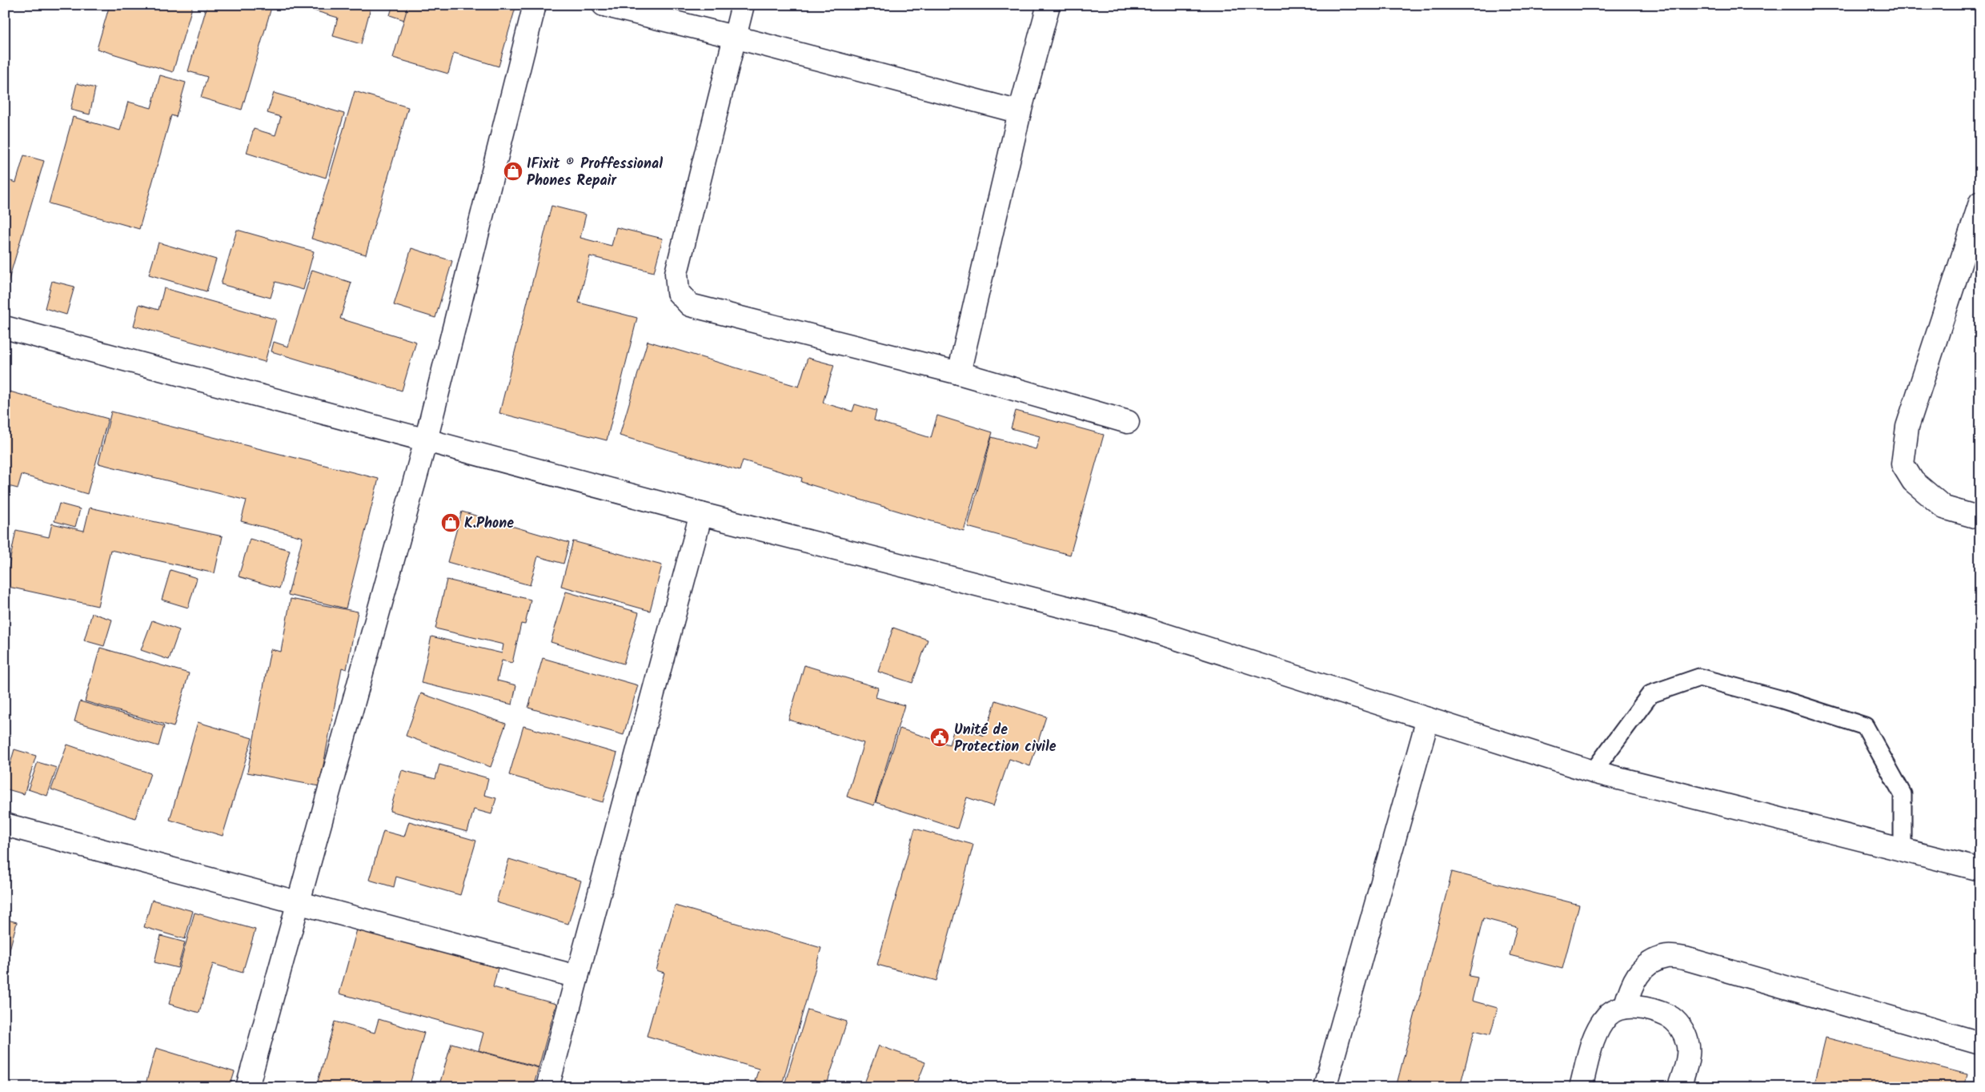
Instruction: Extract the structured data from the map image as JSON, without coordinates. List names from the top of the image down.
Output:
{
  "places": {
    "shop": ["IFixit ® Proffessional Phones Repair", "K.Phone"],
    "public building": ["Unité de Protection civile"]
  }
}
